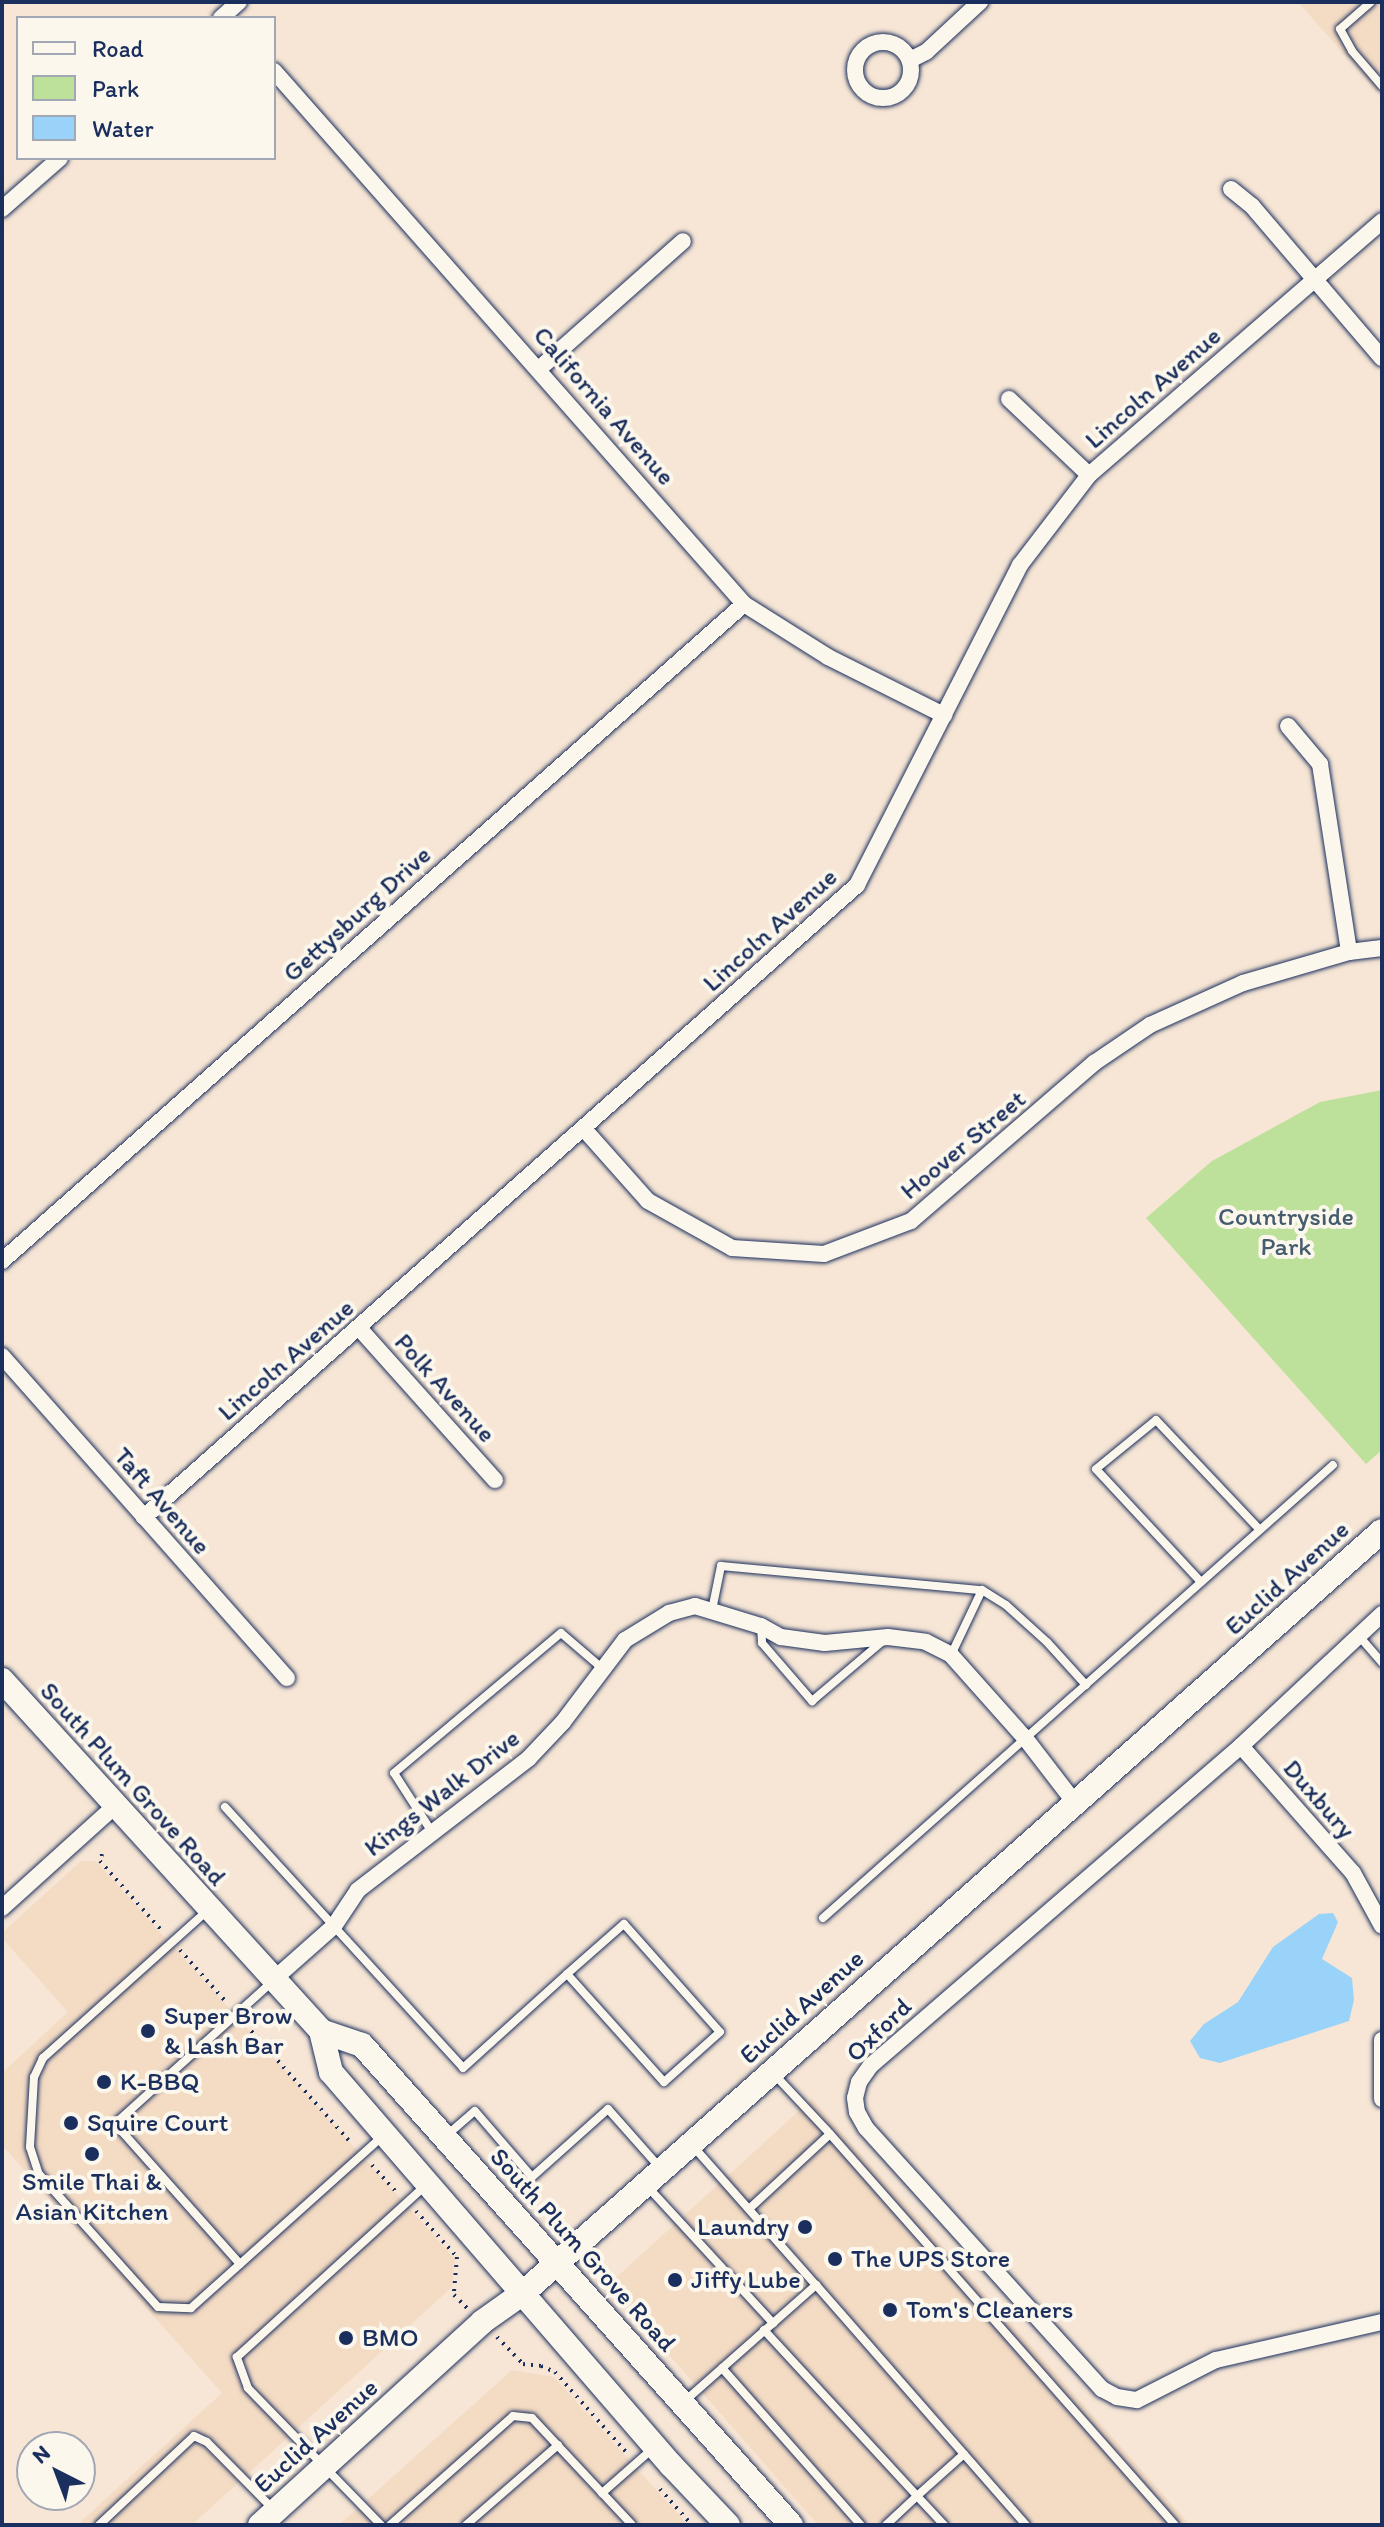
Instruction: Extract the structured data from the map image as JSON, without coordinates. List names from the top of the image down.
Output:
{
  "streets": {
    "main road": ["Euclid Avenue", "South Plum Grove Road"],
    "street": [
      "Lincoln Avenue",
      "California Avenue",
      "Gettysburg Drive",
      "Hoover Street",
      "Polk Avenue",
      "Taft Avenue",
      "Kings Walk Drive",
      "Duxbury",
      "Oxford"
    ]
  },
  "crossings": [
    ["Lincoln Avenue", "California Avenue"],
    ["Lincoln Avenue", "Hoover Street"],
    ["Lincoln Avenue", "Polk Avenue"],
    ["Lincoln Avenue", "Taft Avenue"],
    ["California Avenue", "Gettysburg Drive"],
    ["Euclid Avenue", "South Plum Grove Road"],
    ["Euclid Avenue", "Kings Walk Drive"],
    ["South Plum Grove Road", "Kings Walk Drive"],
    ["Duxbury", "Oxford"]
  ],
  "parks": ["Countryside Park"],
  "places": [
    "Super Brow & Lash Bar",
    "K-BBQ",
    "Squire Court",
    "Smile Thai & Asian Kitchen",
    "Laundry",
    "The UPS Store",
    "Jiffy Lube",
    "Tom's Cleaners",
    "BMO"
  ],
  "legend": ["Road", "Park", "Water"],
  "north": "top left"
}
